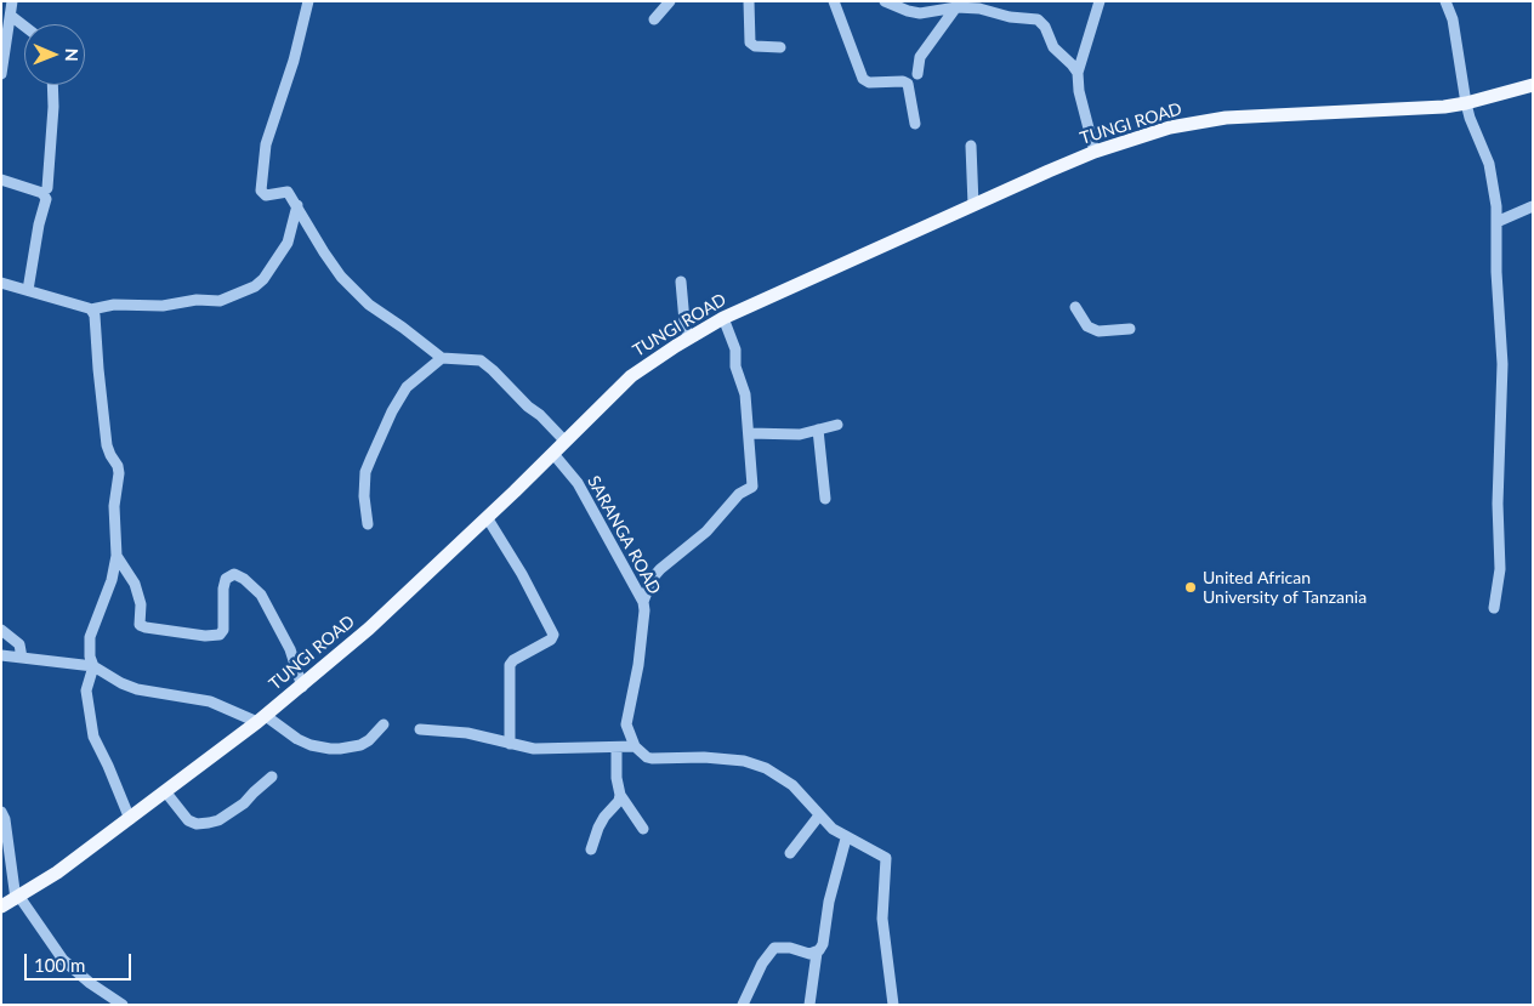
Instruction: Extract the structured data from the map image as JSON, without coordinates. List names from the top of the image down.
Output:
{
  "streets": {
    "main road": ["TUNGI ROAD"],
    "street": ["SARANGA ROAD"]
  },
  "crossings": [
    ["TUNGI ROAD", "SARANGA ROAD"]
  ],
  "places": ["United African University of Tanzania"],
  "scale_bar": "100 m",
  "north": "right"
}
